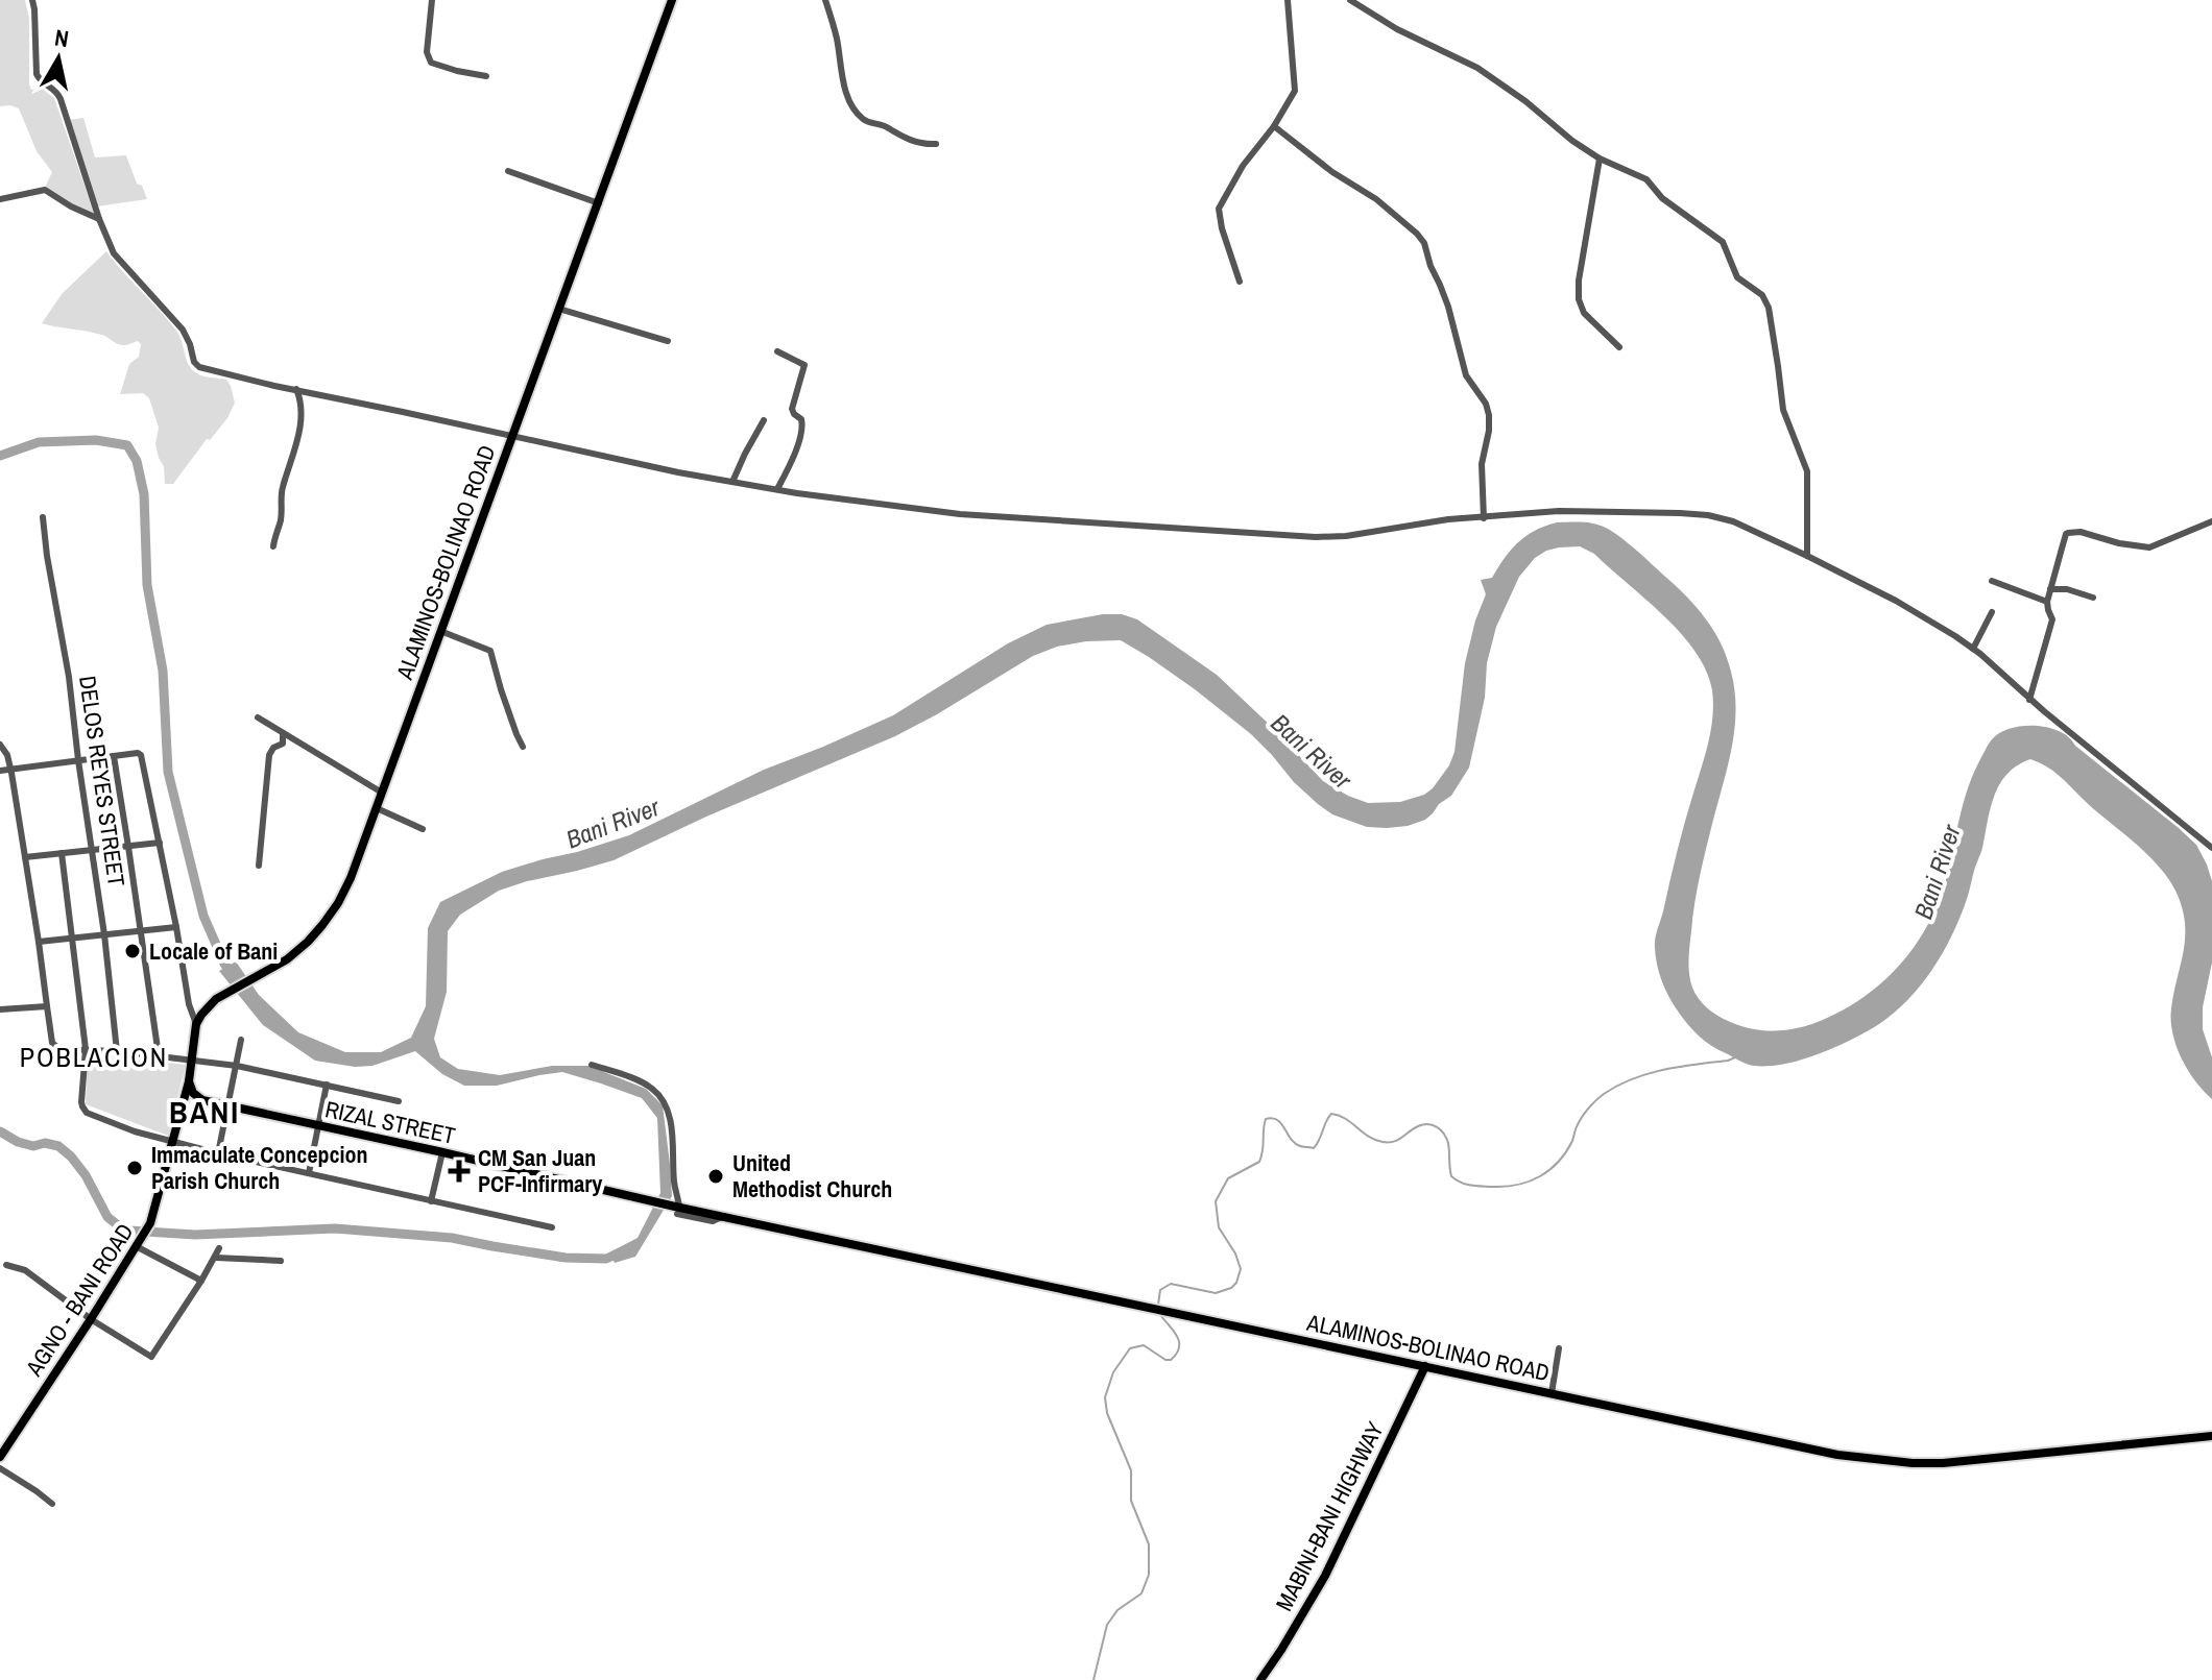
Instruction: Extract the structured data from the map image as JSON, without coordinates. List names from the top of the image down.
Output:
{
  "streets": {
    "main road": [
      "ALAMINOS-BOLINAO ROAD",
      "RIZAL STREET",
      "AGNO - BANI ROAD",
      "MABINI-BANI HIGHWAY"
    ],
    "street": ["DELOS REYES STREET"]
  },
  "crossings": [
    ["ALAMINOS-BOLINAO ROAD", "RIZAL STREET"],
    ["ALAMINOS-BOLINAO ROAD", "MABINI-BANI HIGHWAY"]
  ],
  "districts": ["POBLACION", "BANI"],
  "water": ["Bani River"],
  "places": {
    "other": ["Locale of Bani", "Immaculate Concepcion Parish Church", "United Methodist Church"],
    "health": ["CM San Juan PCF-Infirmary"]
  },
  "north": "top"
}
